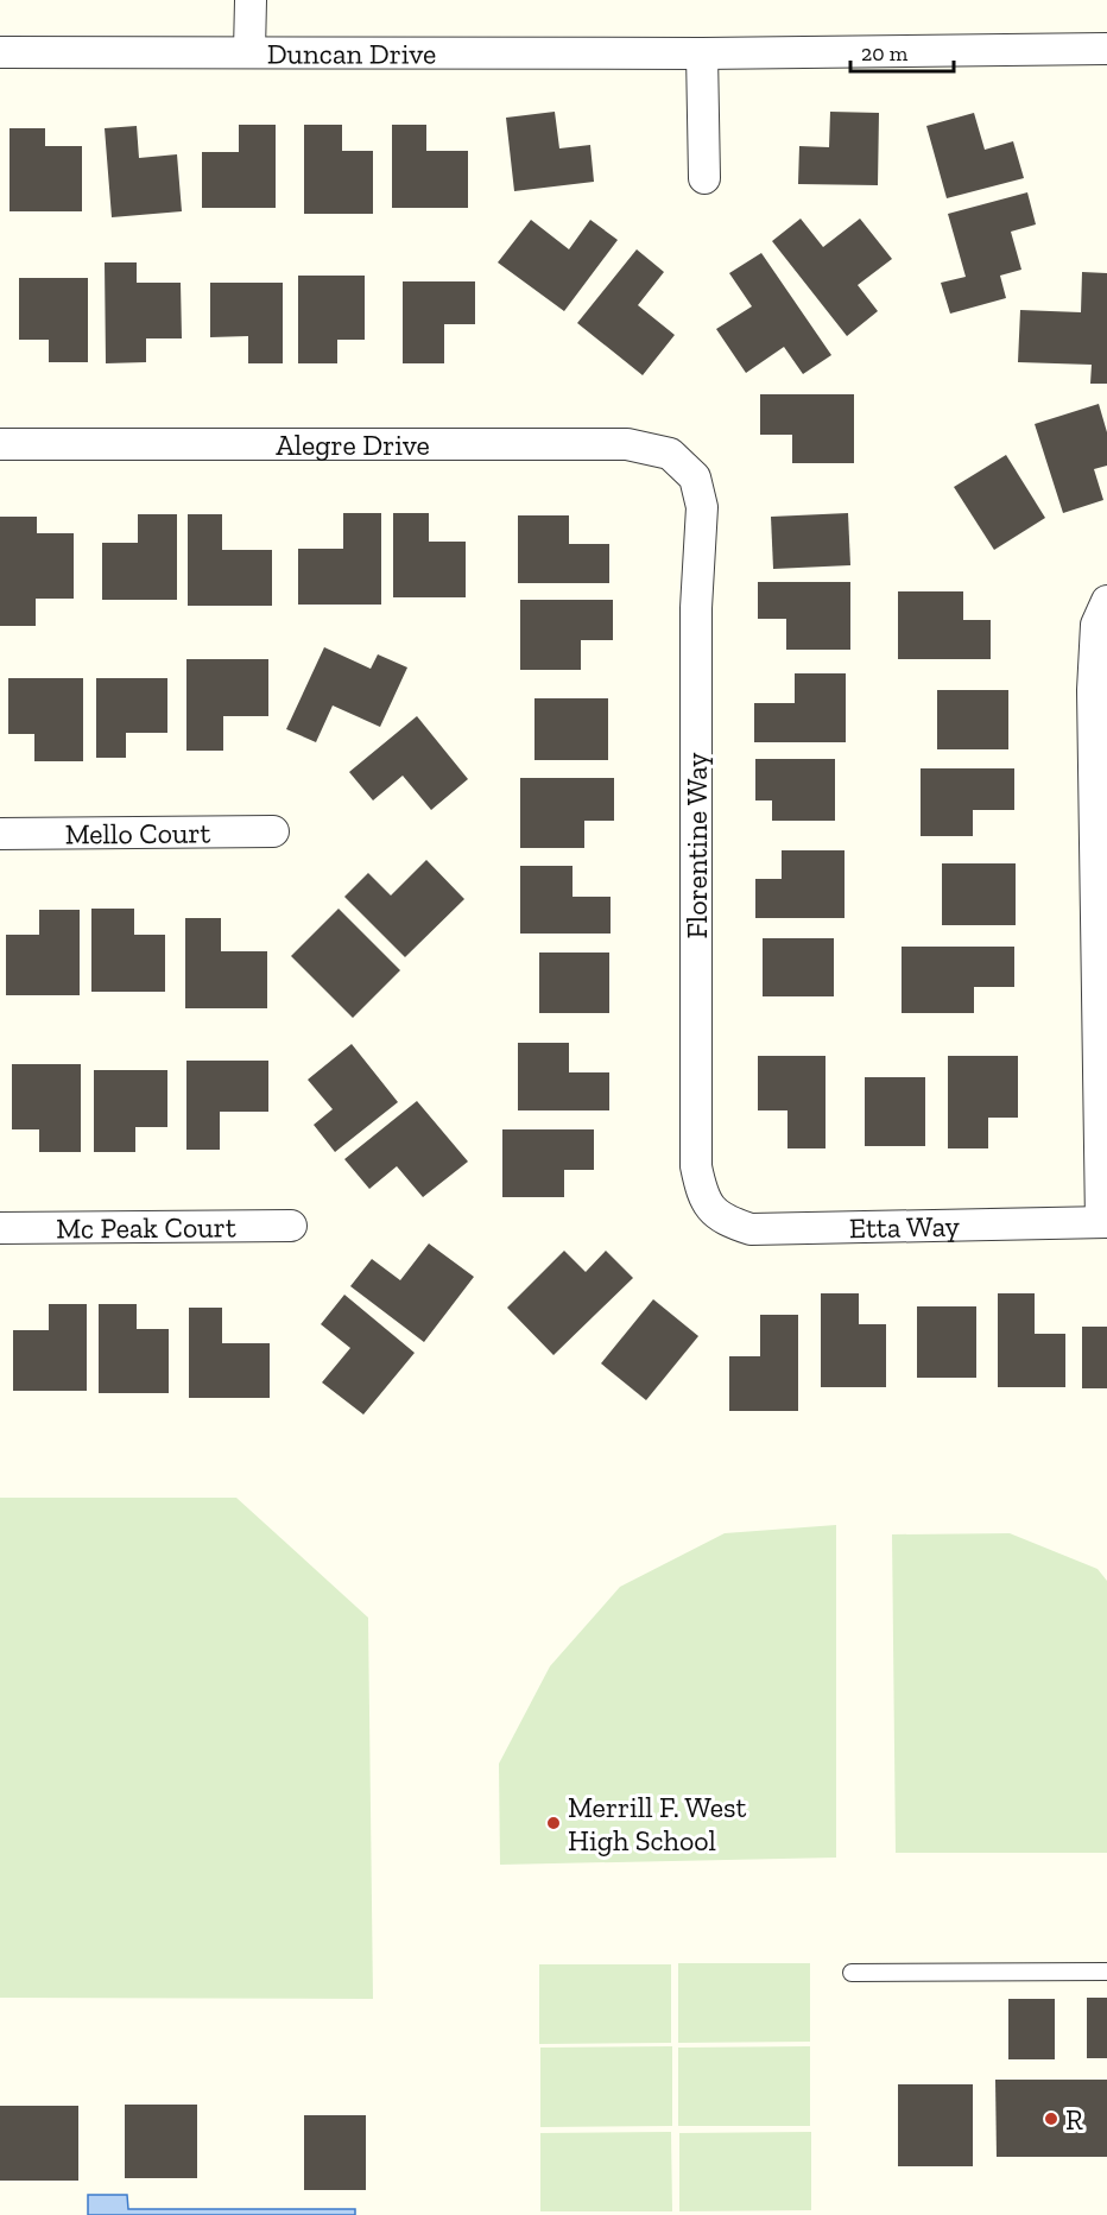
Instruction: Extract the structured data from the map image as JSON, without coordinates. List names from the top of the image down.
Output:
{
  "streets": {
    "street": [
      "Duncan Drive",
      "Alegre Drive",
      "Mello Court",
      "Florentine Way",
      "Mc Peak Court",
      "Etta Way"
    ]
  },
  "crossings": [
    ["Alegre Drive", "Florentine Way"],
    ["Florentine Way", "Etta Way"]
  ],
  "places": ["Merrill F. West High School", "R"],
  "scale_bar": "20 m"
}
